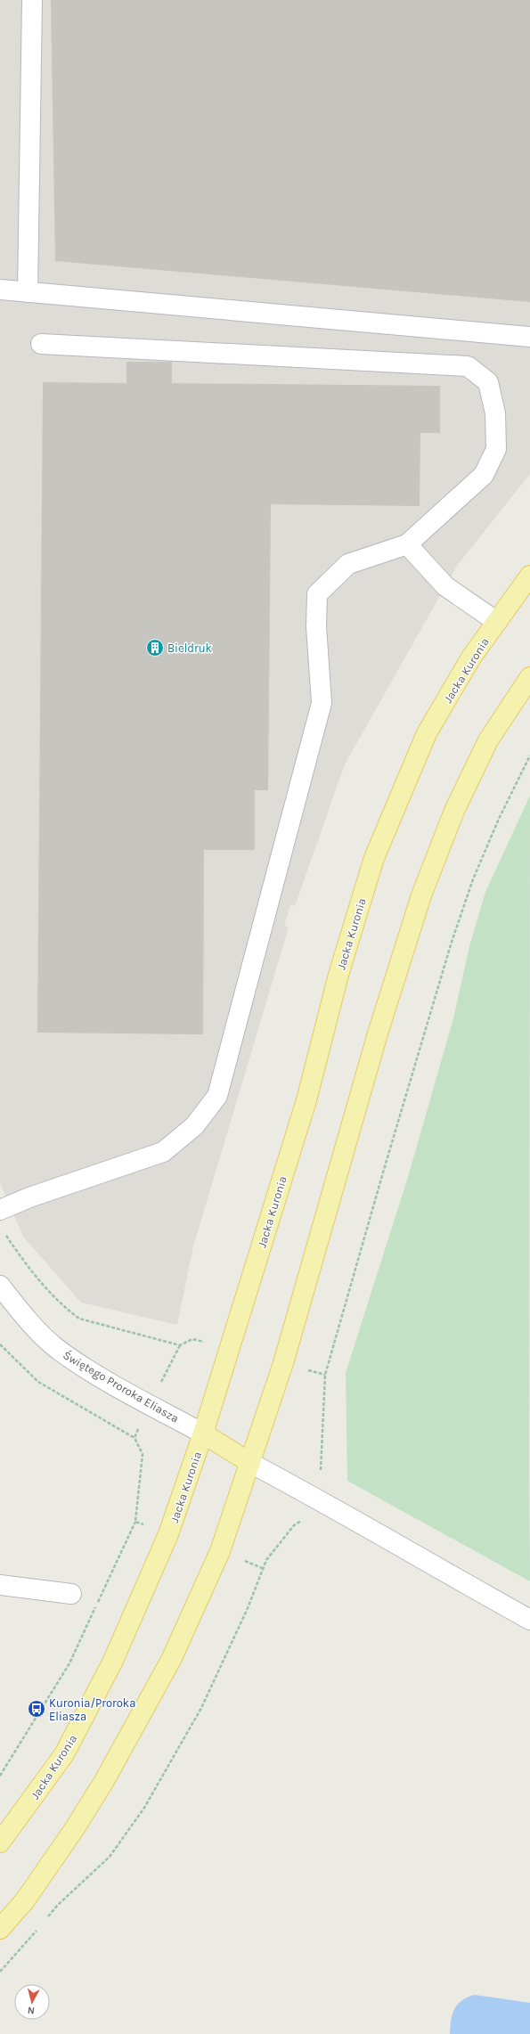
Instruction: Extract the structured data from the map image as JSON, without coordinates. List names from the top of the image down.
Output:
{
  "streets": {
    "main road": ["Jacka Kuronia"],
    "street": ["Świętego Proroka Eliasza"]
  },
  "crossings": [
    ["Jacka Kuronia", "Świętego Proroka Eliasza"]
  ],
  "places": {
    "building": ["Bieldruk"],
    "bus stop": ["Kuronia/Proroka Eliasza"]
  },
  "north": "bottom"
}
